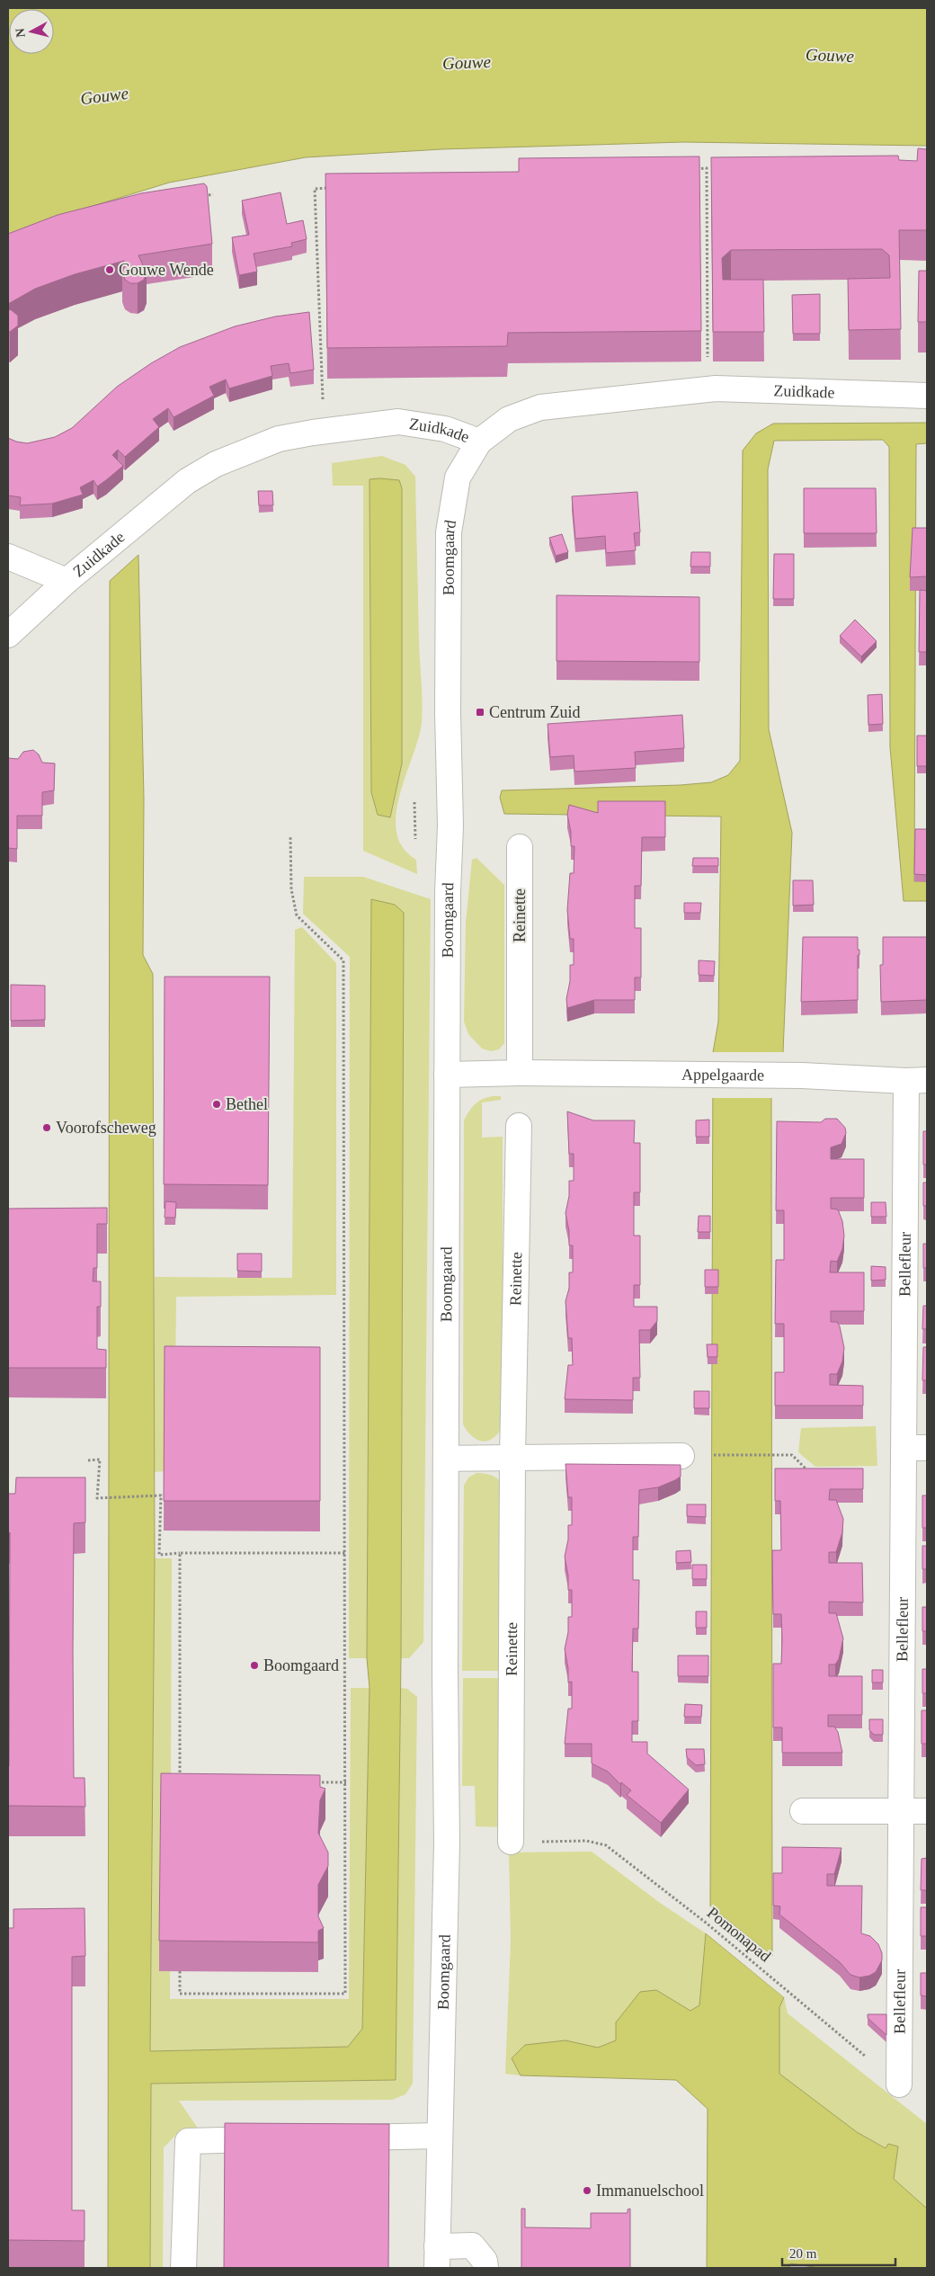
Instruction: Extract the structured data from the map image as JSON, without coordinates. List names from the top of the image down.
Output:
{
  "streets": {
    "street": [
      "Zuidkade",
      "Boomgaard",
      "Reinette",
      "Appelgaarde",
      "Bellefleur"
    ],
    "path": ["Pomonapad"]
  },
  "crossings": [
    ["Zuidkade", "Boomgaard"],
    ["Reinette", "Appelgaarde"],
    ["Reinette", "Pomonapad"],
    ["Appelgaarde", "Bellefleur"],
    ["Bellefleur", "Pomonapad"]
  ],
  "water": ["Gouwe"],
  "places": {
    "other": [
      "Gouwe Wende",
      "Bethel",
      "Voorofscheweg",
      "Boomgaard",
      "Immanuelschool"
    ],
    "transit": ["Centrum Zuid"]
  },
  "scale_bar": "20 m",
  "north": "left"
}
